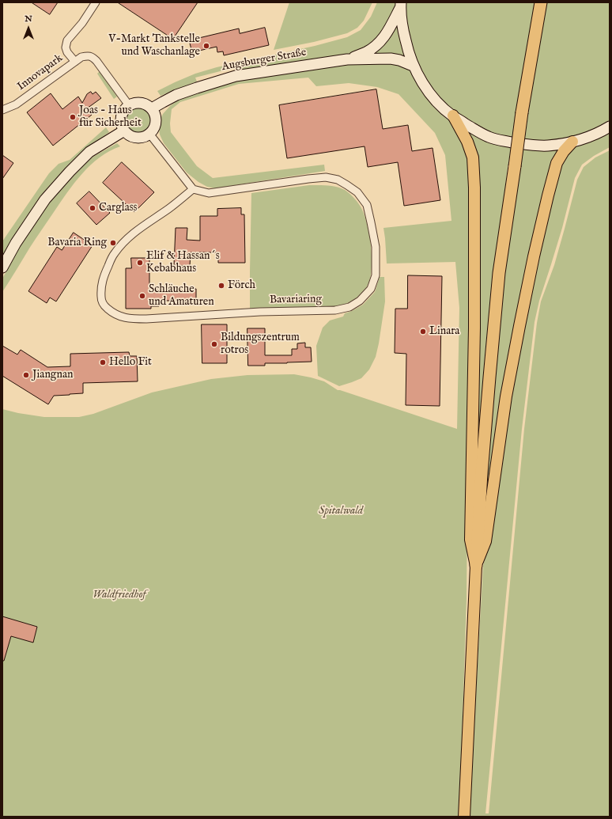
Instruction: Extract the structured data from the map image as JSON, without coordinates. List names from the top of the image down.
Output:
{
  "streets": {
    "main road": ["Augsburger Straße"],
    "street": ["Innovapark", "Bavariaring"]
  },
  "crossings": [
    ["Augsburger Straße", "Innovapark"]
  ],
  "parks": ["Spitalwald", "Waldfriedhof"],
  "places": [
    "V-Markt Tankstelle und Waschanlage",
    "Joas - Haus für Sicherheit",
    "Carglass",
    "Bavaria Ring",
    "Elif & Hassan´s Kebabhaus",
    "Förch",
    "Schläuche und Amaturen",
    "Linara",
    "Bildungszentrum rotros",
    "Hello Fit",
    "Jiangnan"
  ],
  "north": "top"
}
